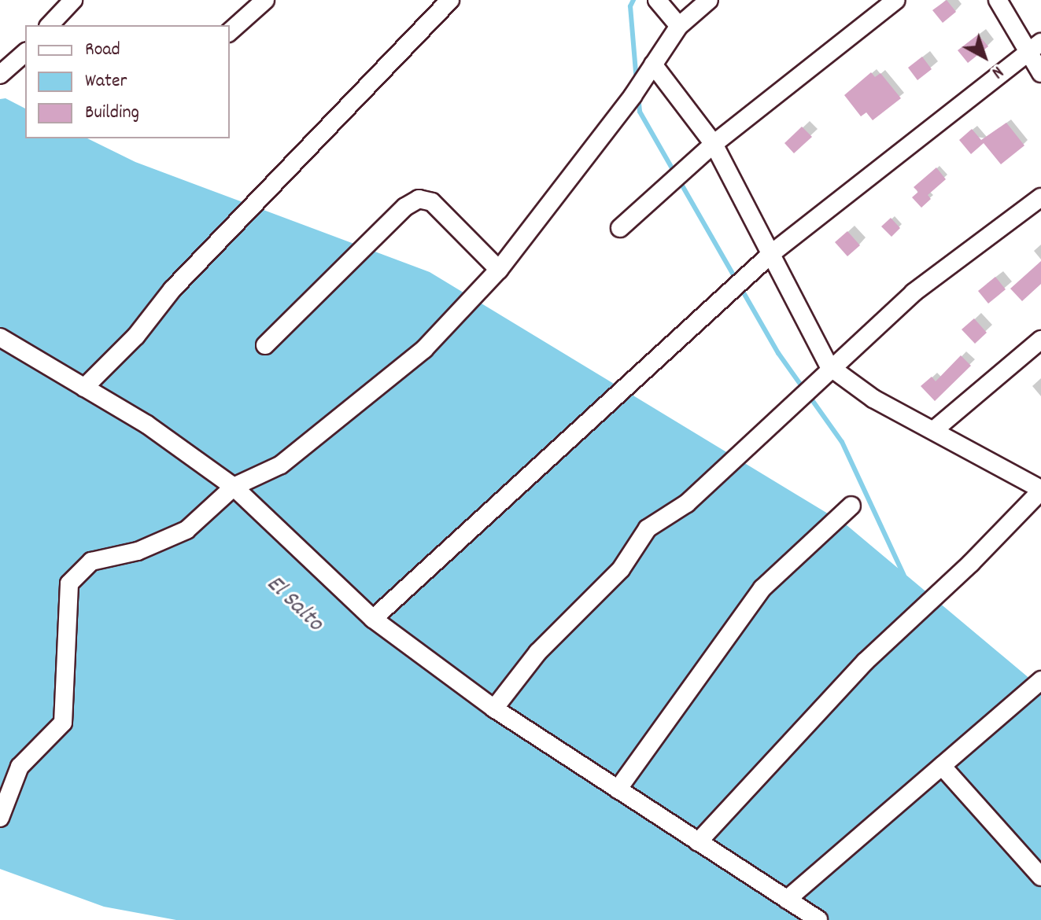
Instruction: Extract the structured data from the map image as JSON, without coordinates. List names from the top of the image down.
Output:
{
  "water": ["El Salto"],
  "legend": ["Road", "Water", "Building"],
  "north": "bottom right"
}
